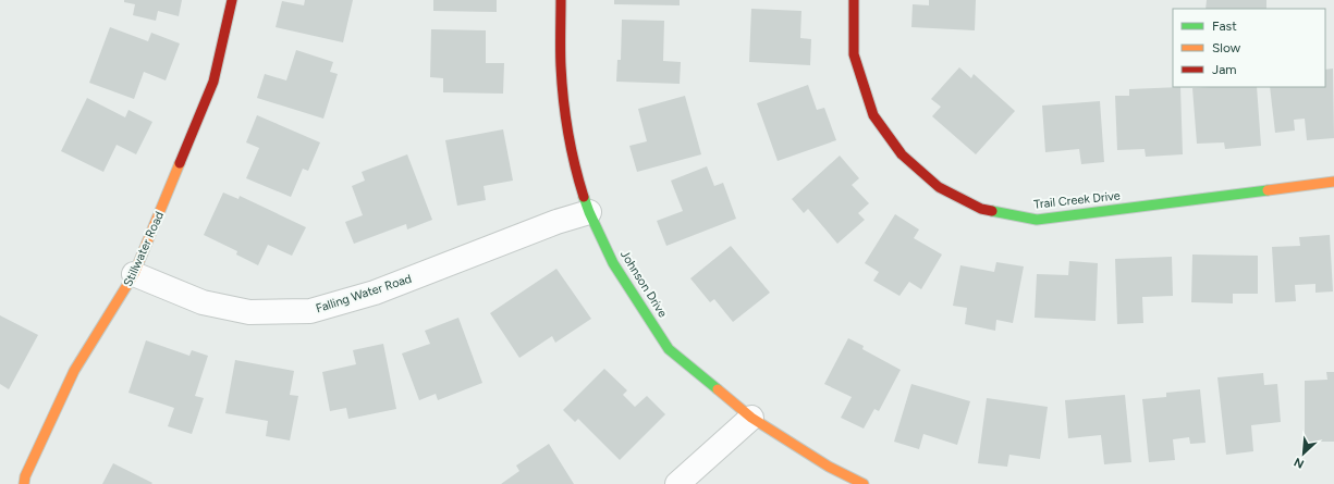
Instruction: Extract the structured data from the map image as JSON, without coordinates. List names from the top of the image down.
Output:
{
  "streets": {
    "street": [
      "Trail Creek Drive",
      "Stillwater Road",
      "Johnson Drive",
      "Falling Water Road"
    ]
  },
  "crossings": [
    ["Stillwater Road", "Falling Water Road"],
    ["Johnson Drive", "Falling Water Road"]
  ],
  "legend": ["Fast", "Slow", "Jam"],
  "north": "bottom left"
}
